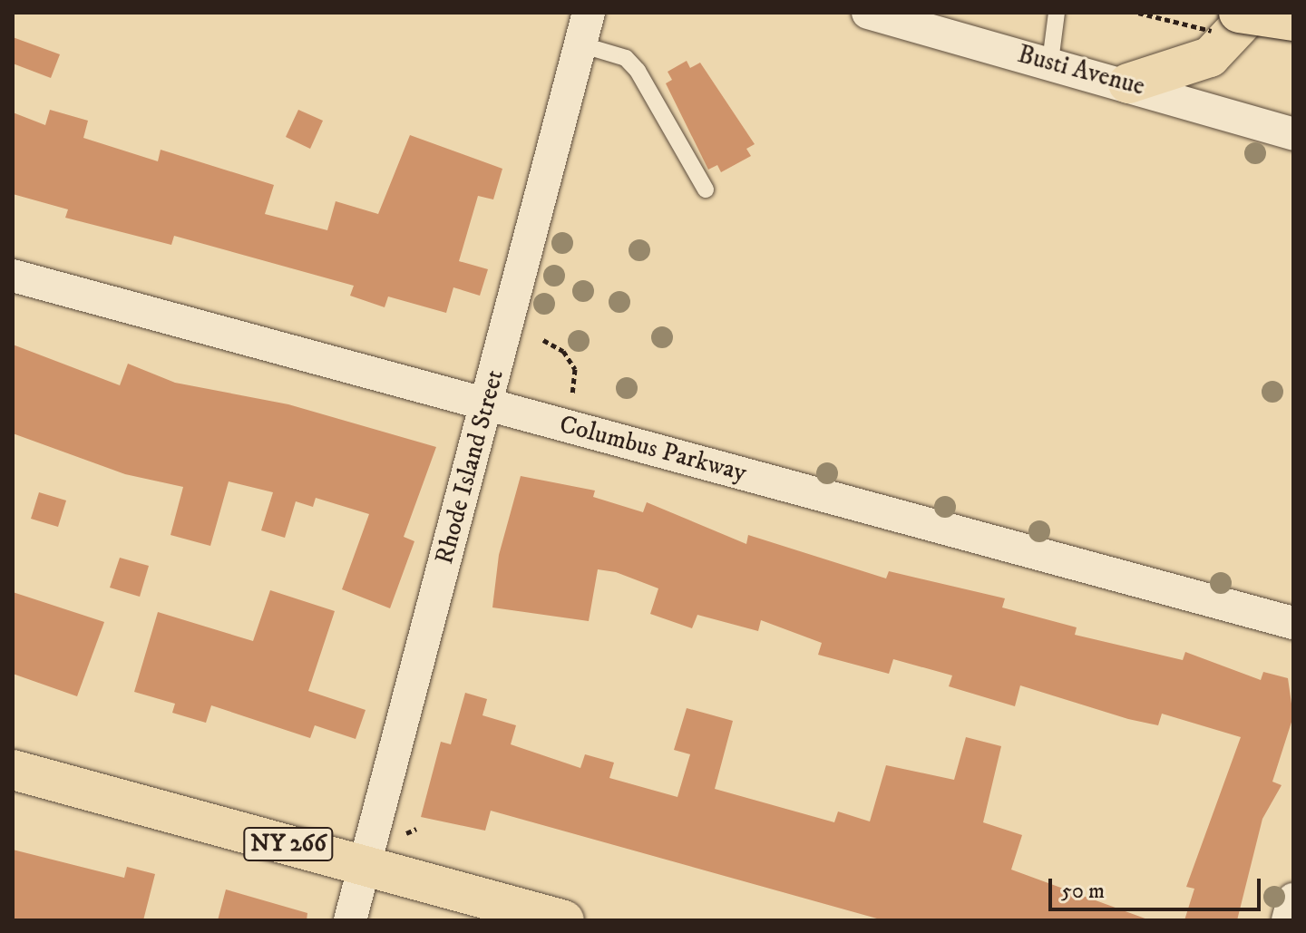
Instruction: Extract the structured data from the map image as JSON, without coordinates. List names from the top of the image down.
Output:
{
  "streets": {
    "main road": ["NY 266"],
    "street": ["Busti Avenue", "Columbus Parkway", "Rhode Island Street"]
  },
  "crossings": [
    ["Columbus Parkway", "Rhode Island Street"],
    ["Rhode Island Street", "NY 266"]
  ],
  "scale_bar": "50 m"
}
